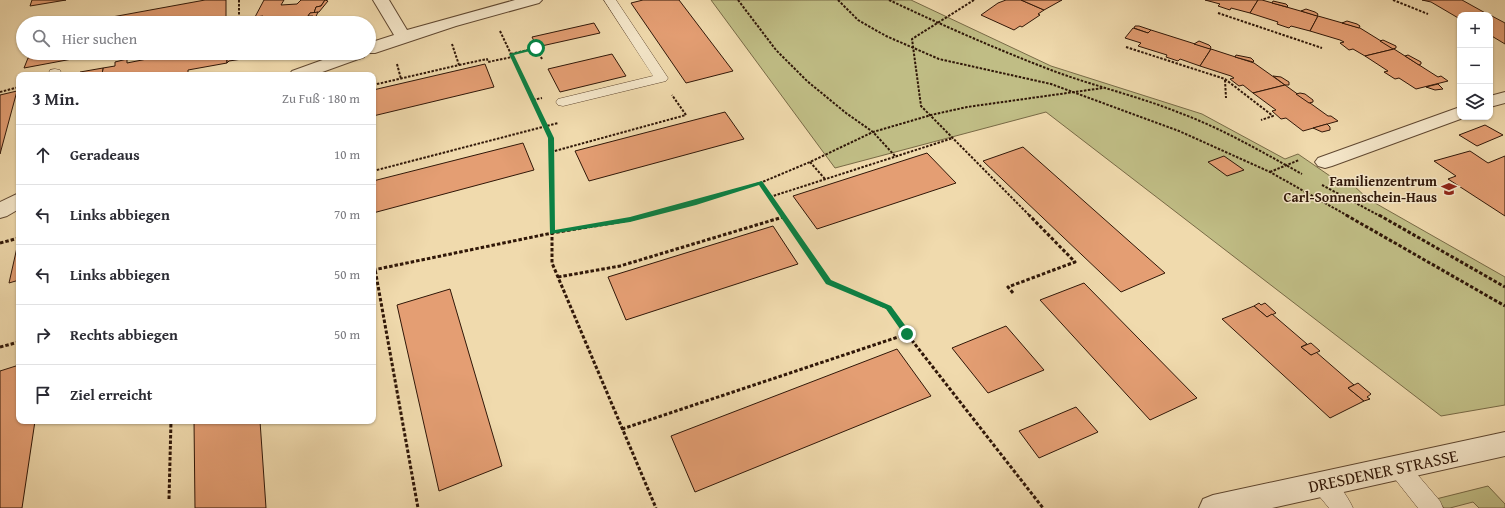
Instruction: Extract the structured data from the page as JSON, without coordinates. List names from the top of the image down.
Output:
{
  "streets": {
    "street": ["DRESDENER STRASSE"]
  },
  "places": {
    "school or university": ["Familienzentrum Carl-Sonnenschein-Haus"]
  },
  "page": {
    "map_buttons": ["+", "−"],
    "search": "Hier suchen",
    "heading": ["3 Min.", "Zu Fuß · 180 m"],
    "list": [
      ["Geradeaus", "10 m"],
      ["Links abbiegen", "70 m"],
      ["Links abbiegen", "50 m"],
      ["Rechts abbiegen", "50 m"],
      "Ziel erreicht"
    ]
  }
}
